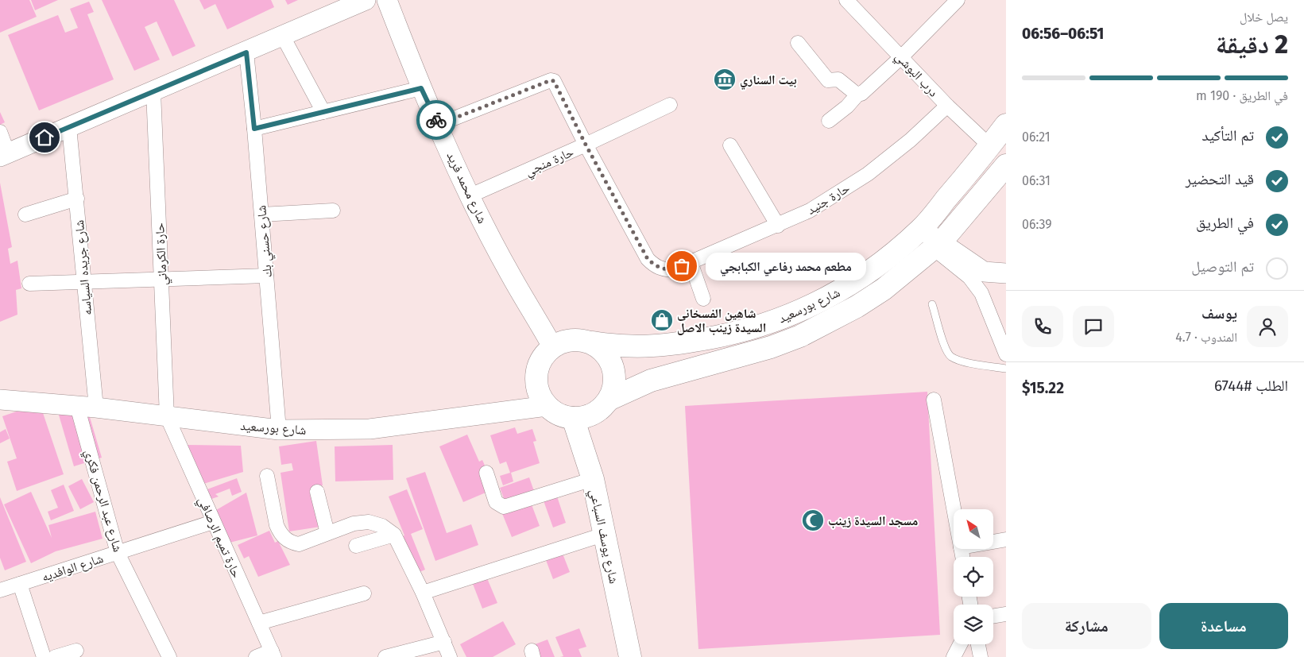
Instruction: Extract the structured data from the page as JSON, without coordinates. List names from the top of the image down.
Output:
{
  "streets": {
    "main road": ["شارع بورسعيد", "شارع يوسف السباعي"],
    "street": [
      "درب البوشي",
      "حارة منجي",
      "شارع محمد فريد",
      "حارة جنيد",
      "شارع حسني بك",
      "حارة الكرماني",
      "شارع جريده السياسه",
      "شارع عبد الرحمن فكري",
      "حارة تميم الرصافي",
      "شارع الوافديه"
    ]
  },
  "crossings": [
    ["درب البوشي", "حارة جنيد"],
    ["درب البوشي", "شارع بورسعيد"],
    ["حارة منجي", "شارع محمد فريد"],
    ["حارة منجي", "حارة جنيد"],
    ["شارع محمد فريد", "حارة جنيد"],
    ["شارع محمد فريد", "شارع بورسعيد"],
    ["شارع محمد فريد", "شارع يوسف السباعي"],
    ["شارع حسني بك", "شارع بورسعيد"],
    ["حارة الكرماني", "شارع بورسعيد"],
    ["حارة الكرماني", "حارة تميم الرصافي"],
    ["شارع جريده السياسه", "شارع بورسعيد"],
    ["شارع جريده السياسه", "شارع عبد الرحمن فكري"],
    ["شارع بورسعيد", "شارع عبد الرحمن فكري"],
    ["شارع بورسعيد", "شارع يوسف السباعي"],
    ["شارع بورسعيد", "حارة تميم الرصافي"],
    ["شارع عبد الرحمن فكري", "شارع الوافديه"],
    ["حارة تميم الرصافي", "شارع الوافديه"]
  ],
  "places": {
    "museum": ["بيت السناري"],
    "other": ["مطعم محمد رفاعي الكبابجي"],
    "shop": ["شاهين الفسخانى السيدة زينب الاصل"],
    "mosque": ["مسجد السيدة زينب"]
  },
  "north": "top left",
  "page": {
    "heading": ["2 دقيقة", "يصل خلال", "06:51–06:56"],
    "panel": [
      "يوسف",
      "المندوب · 4.7",
      "الطلب #6744",
      "$15.22"
    ],
    "bar": "في الطريق · 190 m",
    "list": [
      ["تم التأكيد", "06:21"],
      ["قيد التحضير", "06:31"],
      ["في الطريق", "06:39"],
      "تم التوصيل"
    ],
    "bubble": "مطعم محمد رفاعي الكبابجي",
    "buttons": ["مساعدة", "مشاركة"]
  }
}
